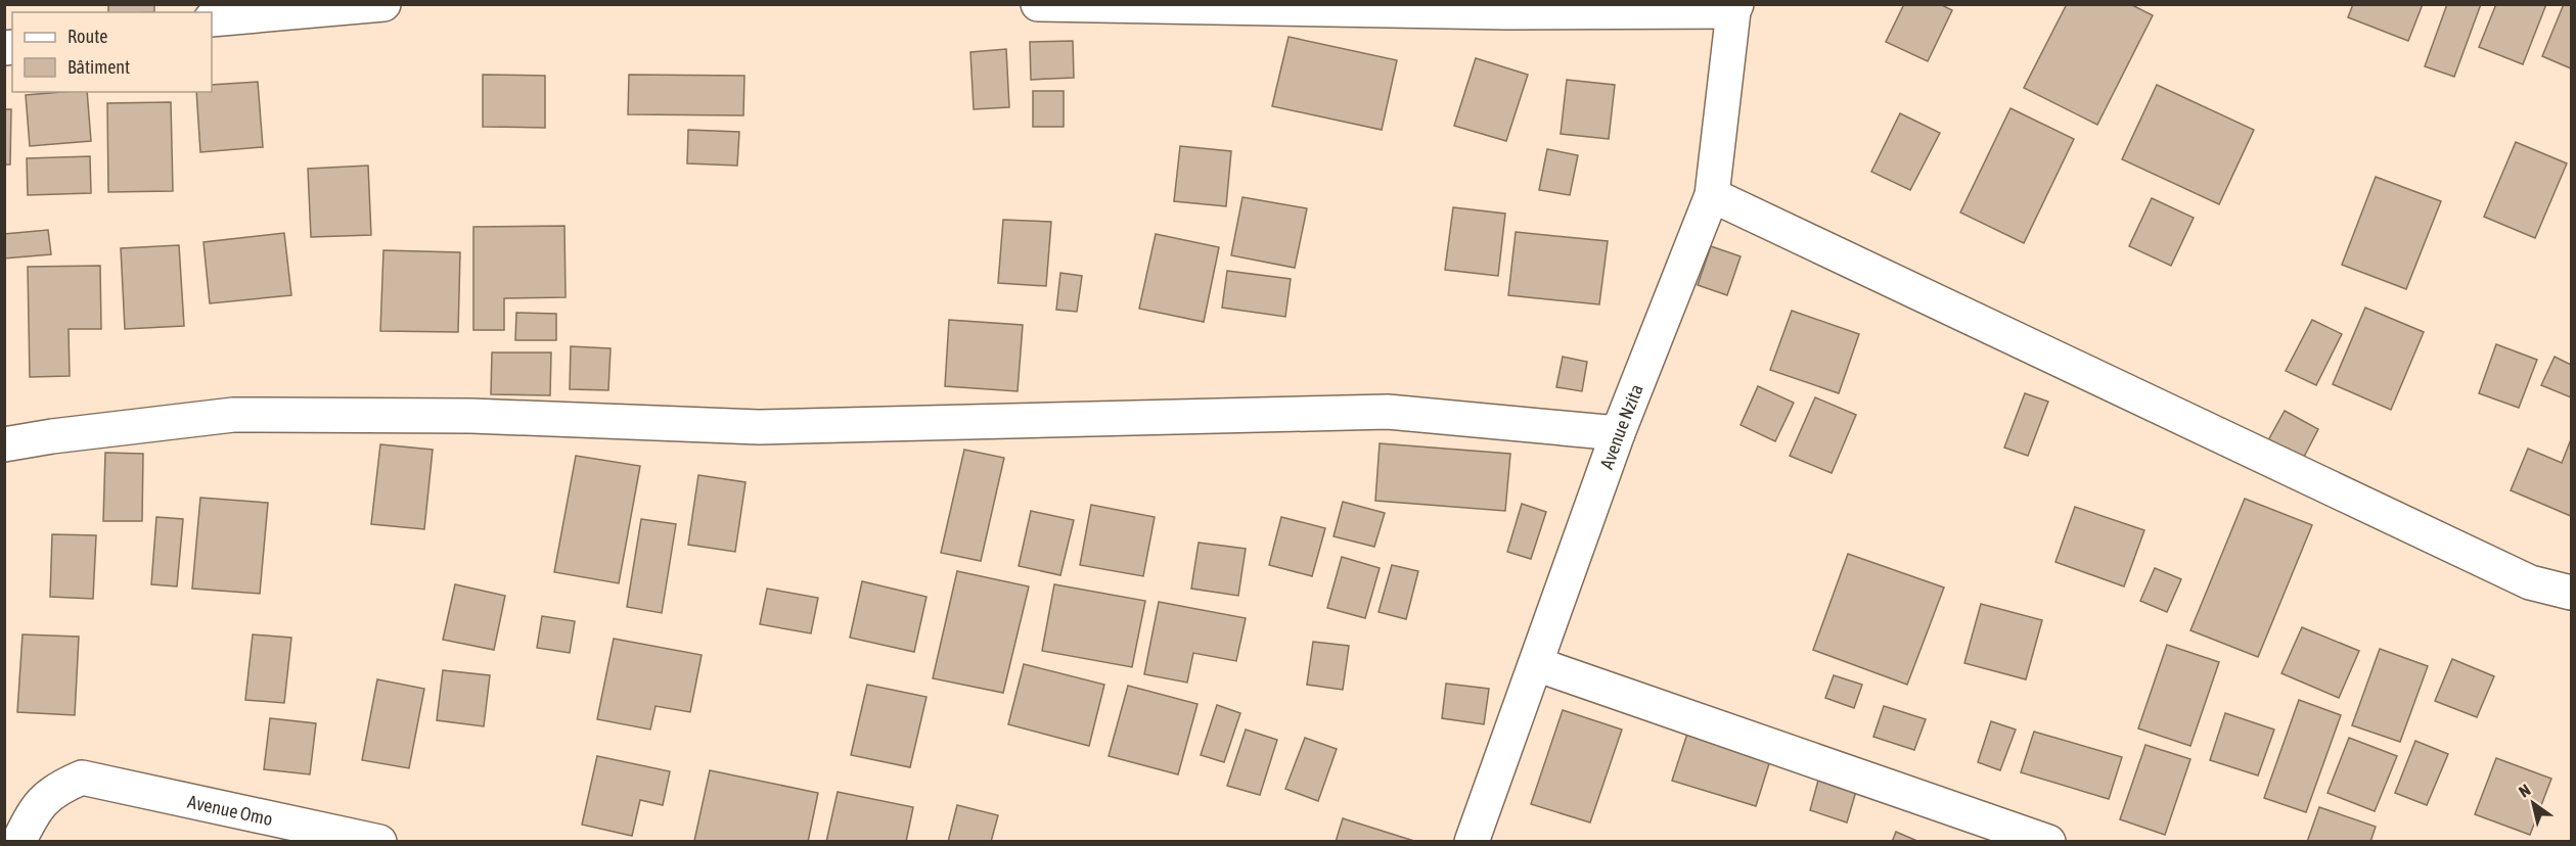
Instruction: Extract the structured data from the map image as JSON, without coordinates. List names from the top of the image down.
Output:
{
  "streets": {
    "street": ["Avenue Nzita", "Avenue Omo"]
  },
  "legend": ["Route", "Bâtiment"],
  "north": "top left"
}
